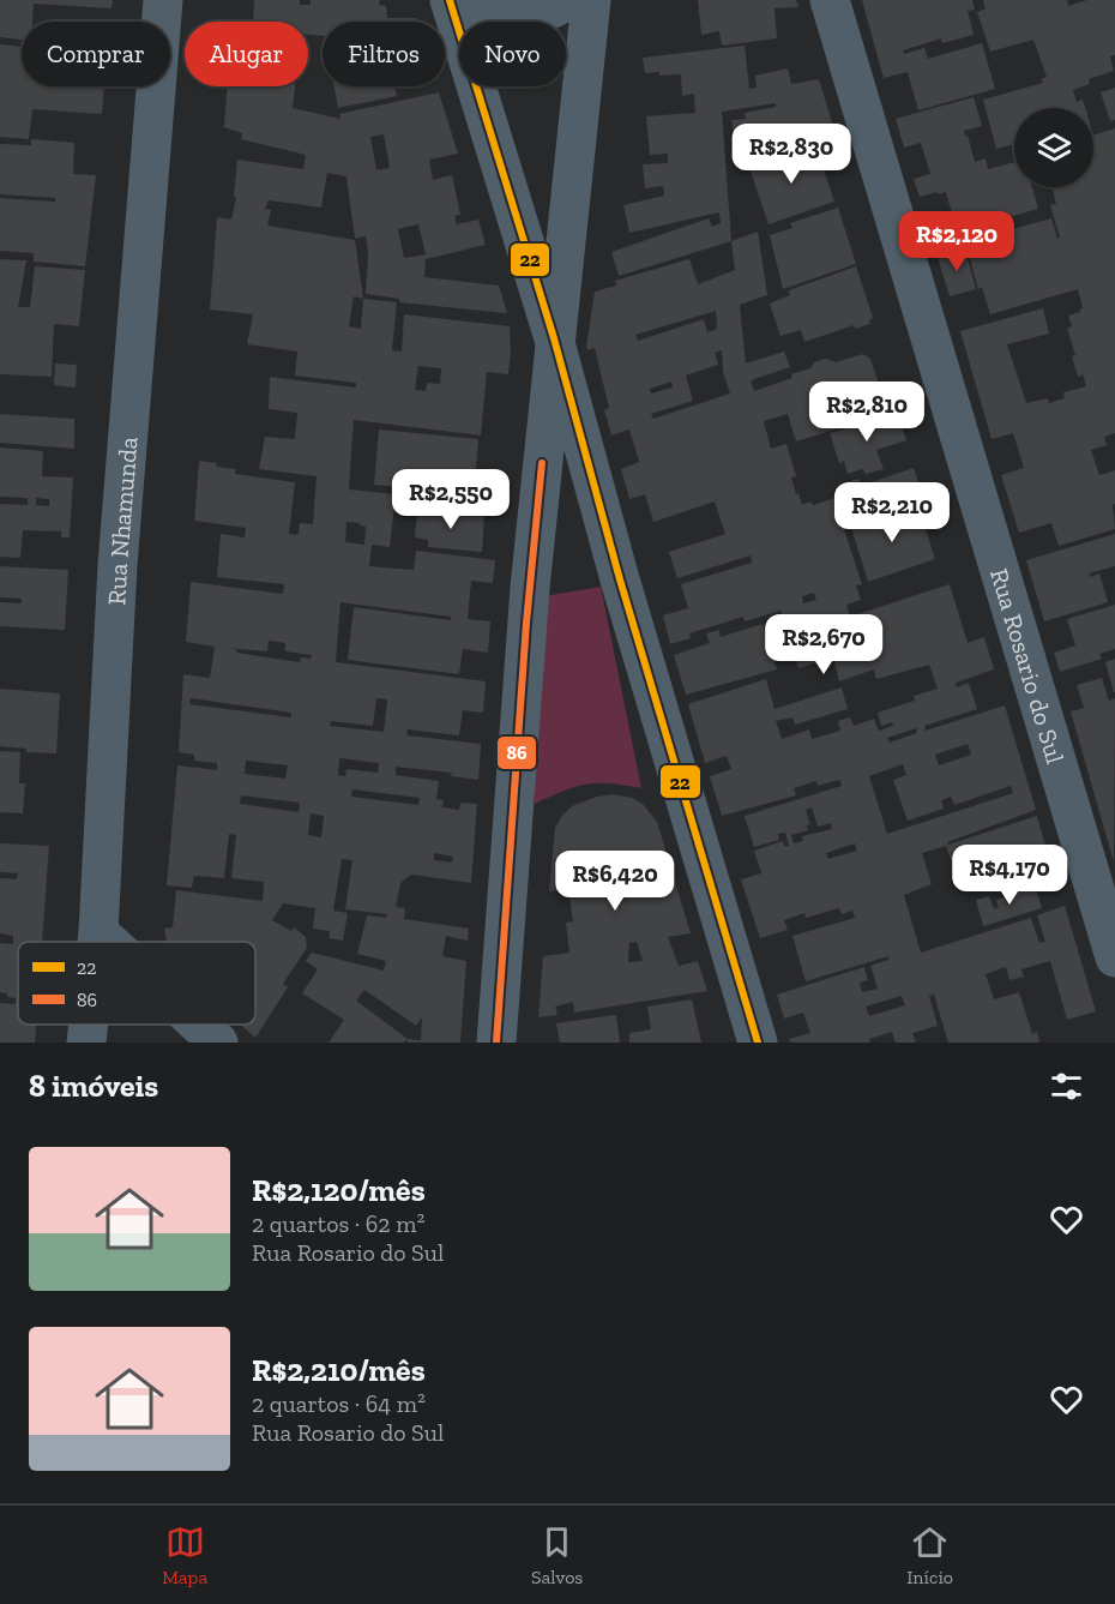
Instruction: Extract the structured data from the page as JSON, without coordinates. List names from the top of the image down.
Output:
{
  "streets": {
    "street": ["Rua Nhamunda", "Rua Rosario do Sul"]
  },
  "lines": ["transit line 22", "transit line 86"],
  "legend": ["22", "86"],
  "page": {
    "chip": [
      "Comprar",
      "Alugar",
      "Filtros",
      "Novo"
    ],
    "price": [
      "R$2,830",
      "R$2,120",
      "R$2,810",
      "R$2,550",
      "R$2,210",
      "R$2,670",
      "R$4,170",
      "R$6,420"
    ],
    "heading": "8 imóveis",
    "list": [
      {
        "name": "R$2,120/mês",
        "note": "2 quartos · 62 m² · Rua Rosario do Sul"
      },
      {
        "name": "R$2,210/mês",
        "note": "2 quartos · 64 m² · Rua Rosario do Sul"
      }
    ],
    "tabs": ["Mapa", "Salvos", "Início"]
  }
}
